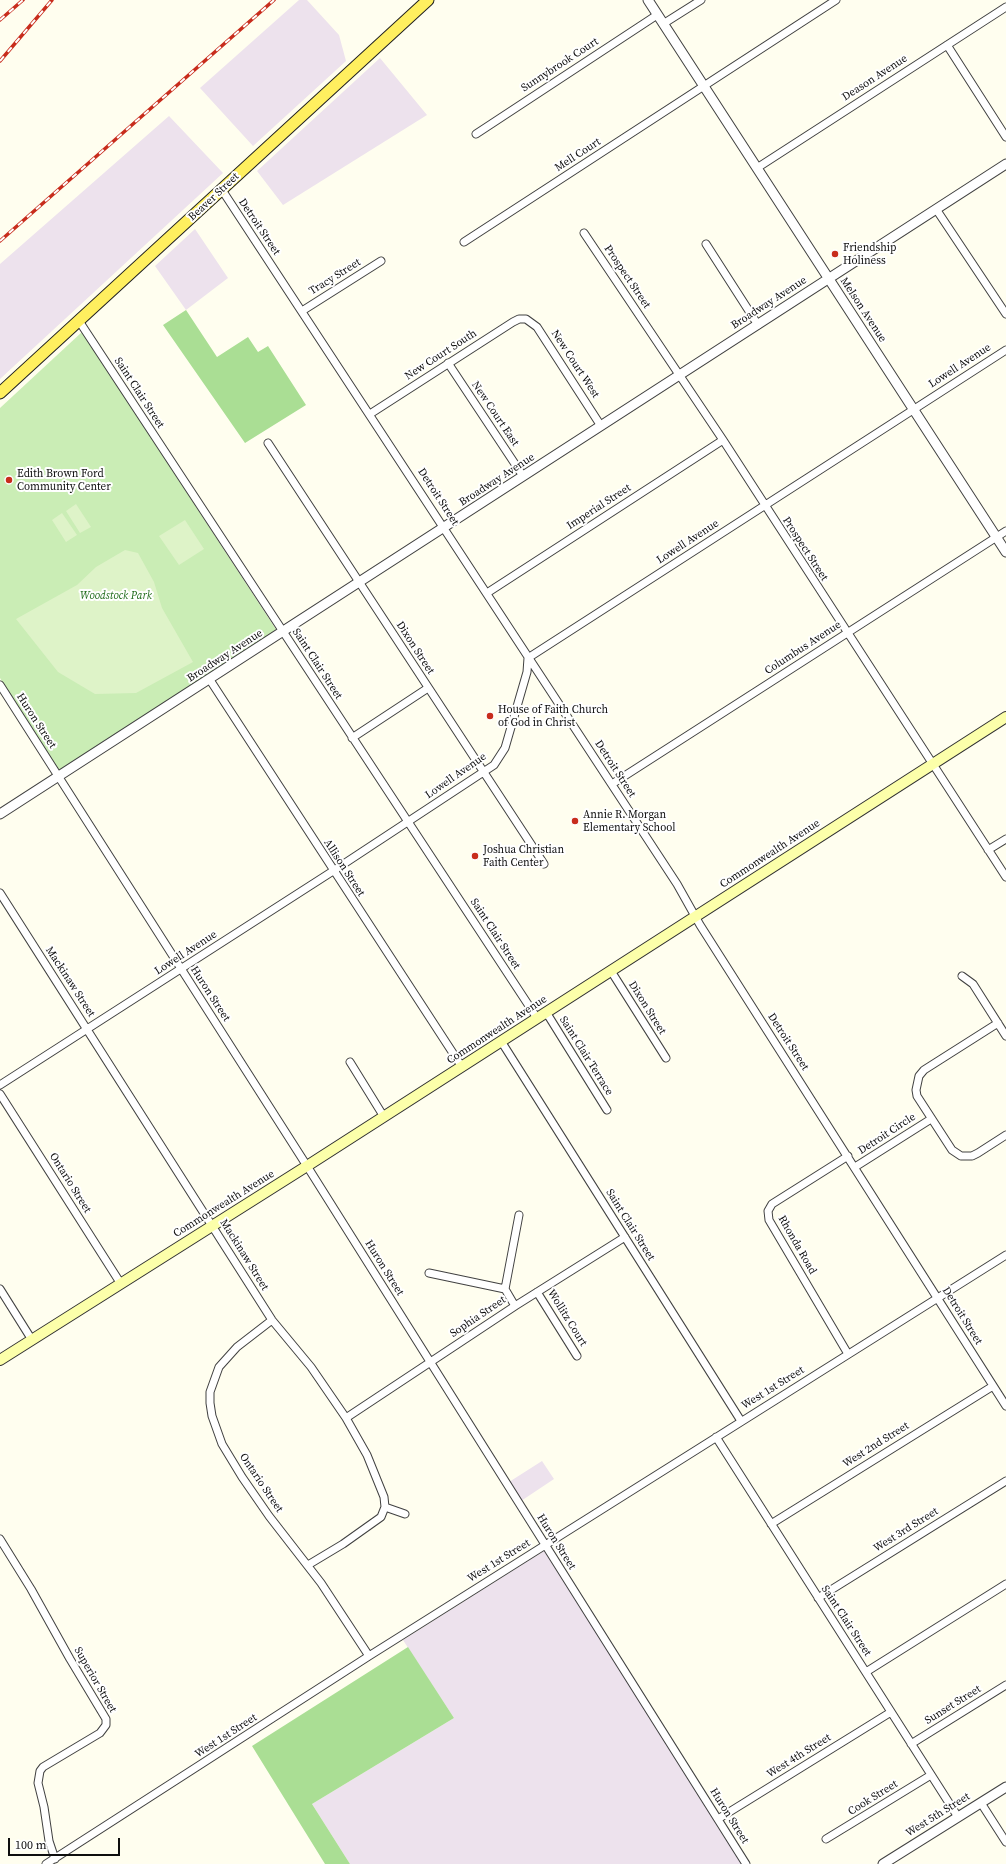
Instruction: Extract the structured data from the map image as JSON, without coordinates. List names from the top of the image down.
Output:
{
  "streets": {
    "main road": ["Beaver Street", "Commonwealth Avenue"],
    "street": [
      "Sunnybrook Court",
      "Deason Avenue",
      "Mell Court",
      "Detroit Street",
      "Tracy Street",
      "Prospect Street",
      "Broadway Avenue",
      "Melson Avenue",
      "New Court South",
      "New Court West",
      "Lowell Avenue",
      "Saint Clair Street",
      "New Court East",
      "Imperial Street",
      "Dixon Street",
      "Columbus Avenue",
      "Huron Street",
      "Allison Street",
      "Mackinaw Street",
      "Saint Clair Terrace",
      "Detroit Circle",
      "Ontario Street",
      "Rhonda Road",
      "Sophia Street",
      "Wollitz Court",
      "West 1st Street",
      "West 2nd Street",
      "West 3rd Street",
      "Superior Street",
      "Sunset Street",
      "West 4th Street",
      "Cook Street",
      "West 5th Street"
    ]
  },
  "crossings": [
    ["Sunnybrook Court", "Melson Avenue"],
    ["Deason Avenue", "Melson Avenue"],
    ["Mell Court", "Melson Avenue"],
    ["Beaver Street", "Detroit Street"],
    ["Beaver Street", "Saint Clair Street"],
    ["Detroit Street", "Tracy Street"],
    ["Detroit Street", "Broadway Avenue"],
    ["Detroit Street", "New Court South"],
    ["Detroit Street", "Lowell Avenue"],
    ["Detroit Street", "Imperial Street"],
    ["Detroit Street", "Columbus Avenue"],
    ["Detroit Street", "Commonwealth Avenue"],
    ["Detroit Street", "Detroit Circle"],
    ["Detroit Street", "Rhonda Road"],
    ["Detroit Street", "West 1st Street"],
    ["Detroit Street", "West 2nd Street"],
    ["Prospect Street", "Broadway Avenue"],
    ["Prospect Street", "Lowell Avenue"],
    ["Prospect Street", "Imperial Street"],
    ["Prospect Street", "Columbus Avenue"],
    ["Prospect Street", "Commonwealth Avenue"],
    ["Broadway Avenue", "Melson Avenue"],
    ["Broadway Avenue", "New Court West"],
    ["Broadway Avenue", "Saint Clair Street"],
    ["Broadway Avenue", "New Court East"],
    ["Broadway Avenue", "Dixon Street"],
    ["Broadway Avenue", "Huron Street"],
    ["Broadway Avenue", "Allison Street"],
    ["Melson Avenue", "Lowell Avenue"],
    ["Melson Avenue", "Columbus Avenue"],
    ["New Court South", "New Court West"],
    ["New Court South", "New Court East"],
    ["Lowell Avenue", "Saint Clair Street"],
    ["Lowell Avenue", "Dixon Street"],
    ["Lowell Avenue", "Huron Street"],
    ["Lowell Avenue", "Allison Street"],
    ["Lowell Avenue", "Mackinaw Street"],
    ["Saint Clair Street", "Commonwealth Avenue"],
    ["Saint Clair Street", "Sophia Street"],
    ["Saint Clair Street", "West 1st Street"],
    ["Saint Clair Street", "West 2nd Street"],
    ["Saint Clair Street", "West 3rd Street"],
    ["Saint Clair Street", "Sunset Street"],
    ["Saint Clair Street", "West 4th Street"],
    ["Saint Clair Street", "Cook Street"],
    ["Saint Clair Street", "West 5th Street"],
    ["Dixon Street", "Commonwealth Avenue"],
    ["Huron Street", "Commonwealth Avenue"],
    ["Huron Street", "Sophia Street"],
    ["Huron Street", "West 1st Street"],
    ["Huron Street", "West 4th Street"],
    ["Commonwealth Avenue", "Allison Street"],
    ["Commonwealth Avenue", "Mackinaw Street"],
    ["Commonwealth Avenue", "Saint Clair Terrace"],
    ["Commonwealth Avenue", "Ontario Street"],
    ["Mackinaw Street", "Ontario Street"],
    ["Mackinaw Street", "Sophia Street"],
    ["Ontario Street", "West 1st Street"],
    ["Rhonda Road", "West 1st Street"],
    ["Sophia Street", "Wollitz Court"],
    ["West 1st Street", "Superior Street"]
  ],
  "parks": ["Woodstock Park"],
  "places": [
    "Friendship Holiness",
    "Edith Brown Ford Community Center",
    "House of Faith Church of God in Christ",
    "Annie R. Morgan Elementary School",
    "Joshua Christian Faith Center"
  ],
  "scale_bar": "100 m"
}
